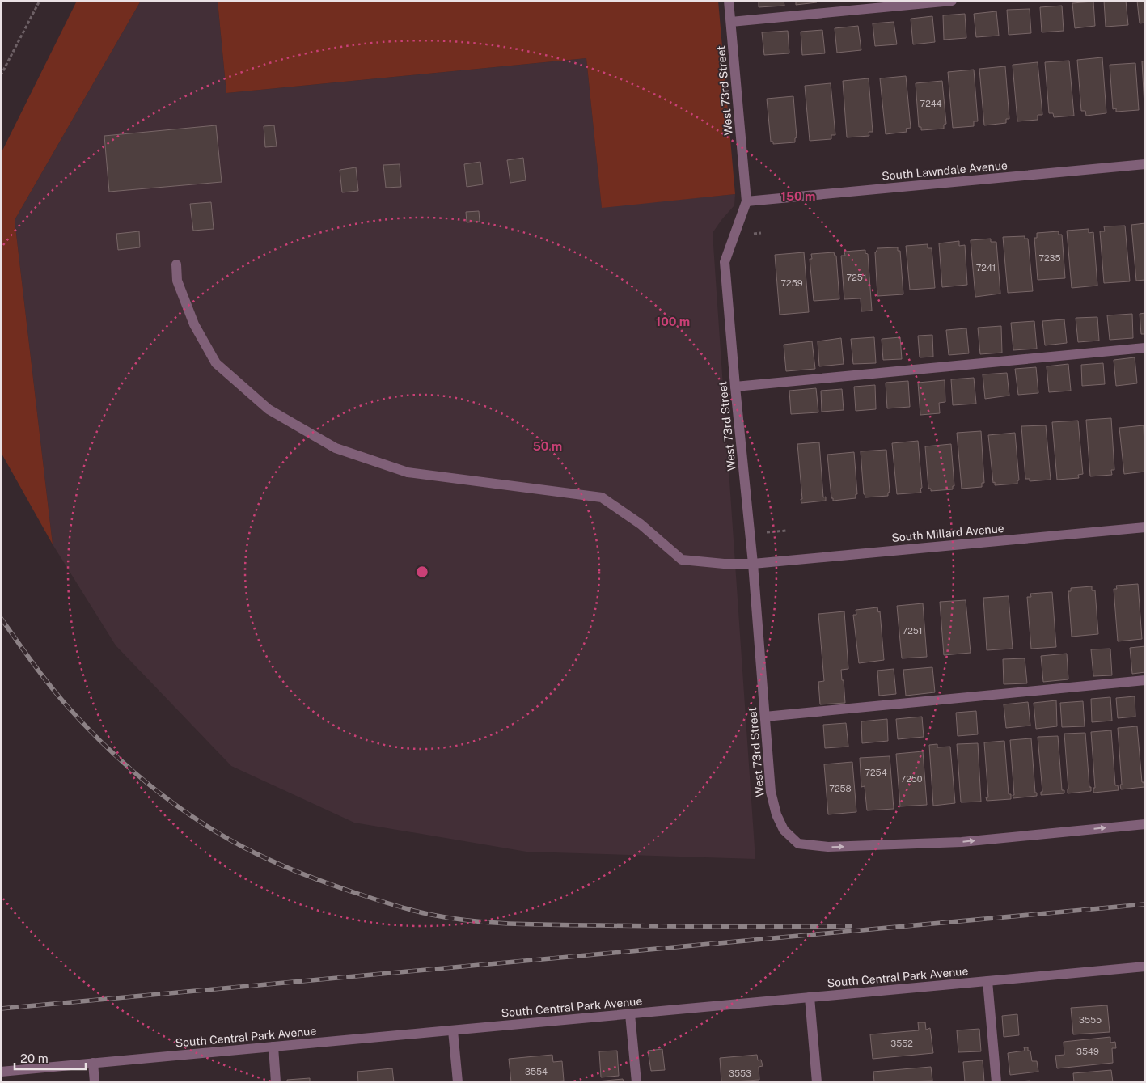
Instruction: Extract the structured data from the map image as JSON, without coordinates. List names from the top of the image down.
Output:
{
  "streets": {
    "street": [
      "West 73rd Street",
      "South Lawndale Avenue",
      "South Millard Avenue",
      "South Central Park Avenue"
    ]
  },
  "crossings": [
    ["West 73rd Street", "South Lawndale Avenue"],
    ["West 73rd Street", "South Millard Avenue"]
  ],
  "house_numbers": [
    "7244",
    "7235",
    "7241",
    "7251",
    "7259",
    "7251",
    "7254",
    "7250",
    "7258",
    "3555",
    "3552",
    "3549",
    "3554",
    "3553"
  ],
  "scale_bar": "20 m",
  "rings": ["150 m", "100 m", "50 m"]
}
